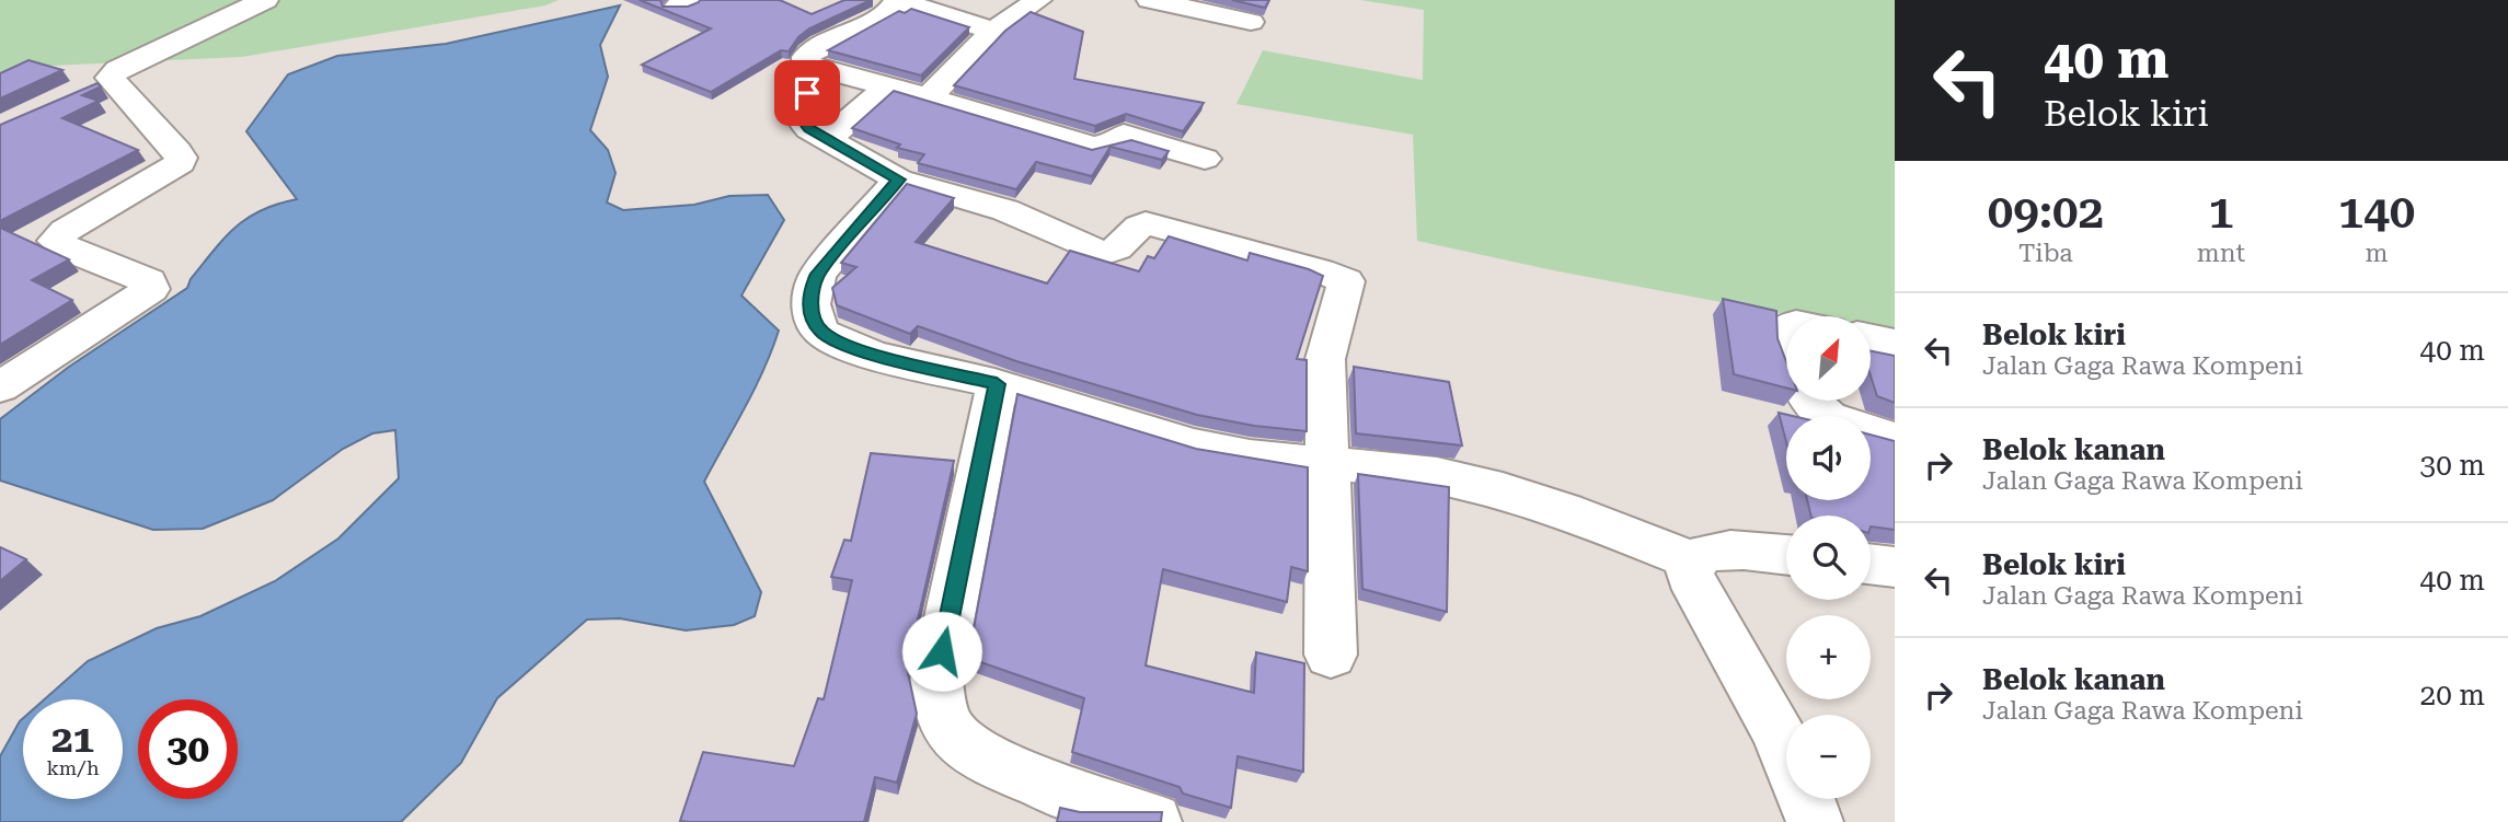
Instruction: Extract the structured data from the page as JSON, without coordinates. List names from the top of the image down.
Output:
{
  "north": "top right",
  "page": {
    "turn": ["40 m", "Belok kiri"],
    "eta": [
      "09:02",
      "Tiba",
      "1",
      "mnt",
      "140",
      "m"
    ],
    "list": [
      {
        "name": "Belok kiri",
        "note": "Jalan Gaga Rawa Kompeni",
        "value": "40 m"
      },
      {
        "name": "Belok kanan",
        "note": "Jalan Gaga Rawa Kompeni",
        "value": "30 m"
      },
      {
        "name": "Belok kiri",
        "note": "Jalan Gaga Rawa Kompeni",
        "value": "40 m"
      },
      {
        "name": "Belok kanan",
        "note": "Jalan Gaga Rawa Kompeni",
        "value": "20 m"
      }
    ],
    "map_buttons": ["+", "−"],
    "speed": "21 km/h",
    "limit": "30"
  }
}
